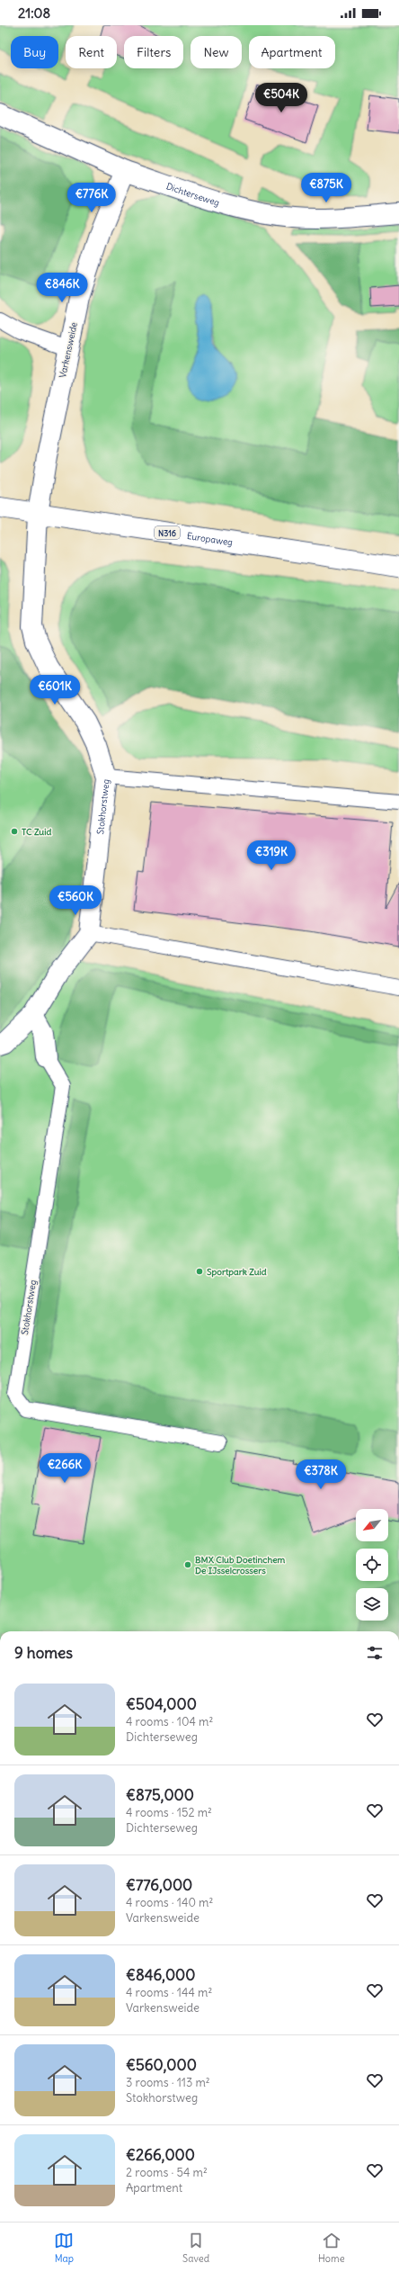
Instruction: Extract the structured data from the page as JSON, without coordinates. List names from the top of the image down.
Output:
{
  "streets": {
    "street": [
      "Dichterseweg",
      "Varkensweide",
      "N316",
      "Europaweg",
      "Stokhorstweg"
    ]
  },
  "crossings": [
    ["Dichterseweg", "Varkensweide"],
    ["Varkensweide", "Europaweg"],
    ["Varkensweide", "Stokhorstweg"],
    ["Europaweg", "Stokhorstweg"]
  ],
  "places": ["TC Zuid", "Sportpark Zuid", "BMX Club Doetinchem De IJsselcrossers"],
  "north": "bottom left",
  "page": {
    "status": "21:08",
    "chip": [
      "Buy",
      "Rent",
      "Filters",
      "New",
      "Apartment"
    ],
    "price": [
      "€504K",
      "€875K",
      "€776K",
      "€846K",
      "€601K",
      "€319K",
      "€560K",
      "€266K",
      "€378K"
    ],
    "heading": "9 homes",
    "list": [
      {
        "name": "€504,000",
        "note": "4 rooms · 104 m² · Dichterseweg"
      },
      {
        "name": "€875,000",
        "note": "4 rooms · 152 m² · Dichterseweg"
      },
      {
        "name": "€776,000",
        "note": "4 rooms · 140 m² · Varkensweide"
      },
      {
        "name": "€846,000",
        "note": "4 rooms · 144 m² · Varkensweide"
      },
      {
        "name": "€560,000",
        "note": "3 rooms · 113 m² · Stokhorstweg"
      },
      {
        "name": "€266,000",
        "note": "2 rooms · 54 m² · Apartment"
      }
    ],
    "tabs": ["Map", "Saved", "Home"]
  }
}
